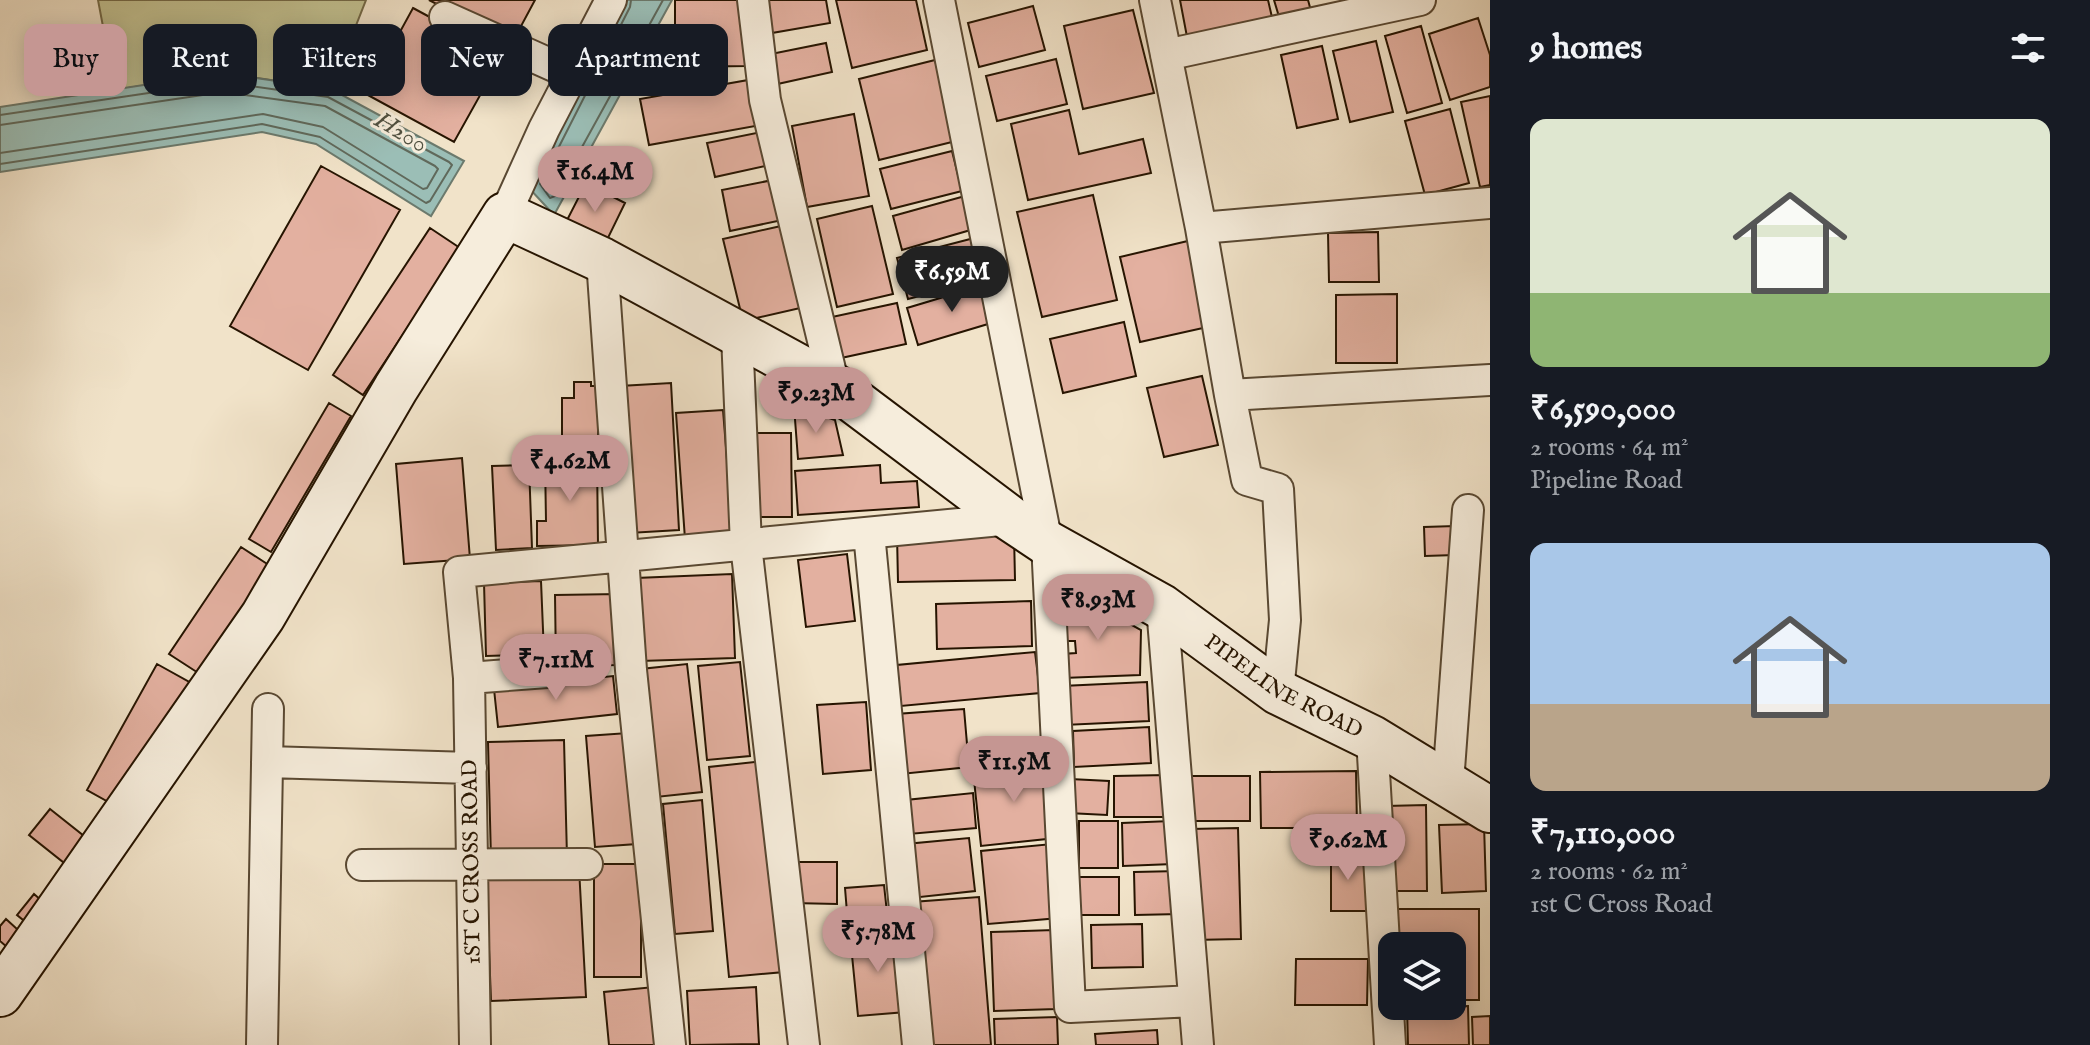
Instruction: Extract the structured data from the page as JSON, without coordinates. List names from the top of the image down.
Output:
{
  "streets": {
    "street": ["PIPELINE ROAD", "1ST C CROSS ROAD"]
  },
  "water": ["H200"],
  "page": {
    "heading": "9 homes",
    "chip": [
      "Buy",
      "Rent",
      "Filters",
      "New",
      "Apartment"
    ],
    "list": [
      {
        "name": "₹6,590,000",
        "note": "2 rooms · 64 m² · Pipeline Road"
      },
      {
        "name": "₹7,110,000",
        "note": "2 rooms · 62 m² · 1st C Cross Road"
      }
    ],
    "price": [
      "₹16.4M",
      "₹6.59M",
      "₹9.23M",
      "₹4.62M",
      "₹8.93M",
      "₹7.11M",
      "₹11.5M",
      "₹9.62M",
      "₹5.78M"
    ]
  }
}
